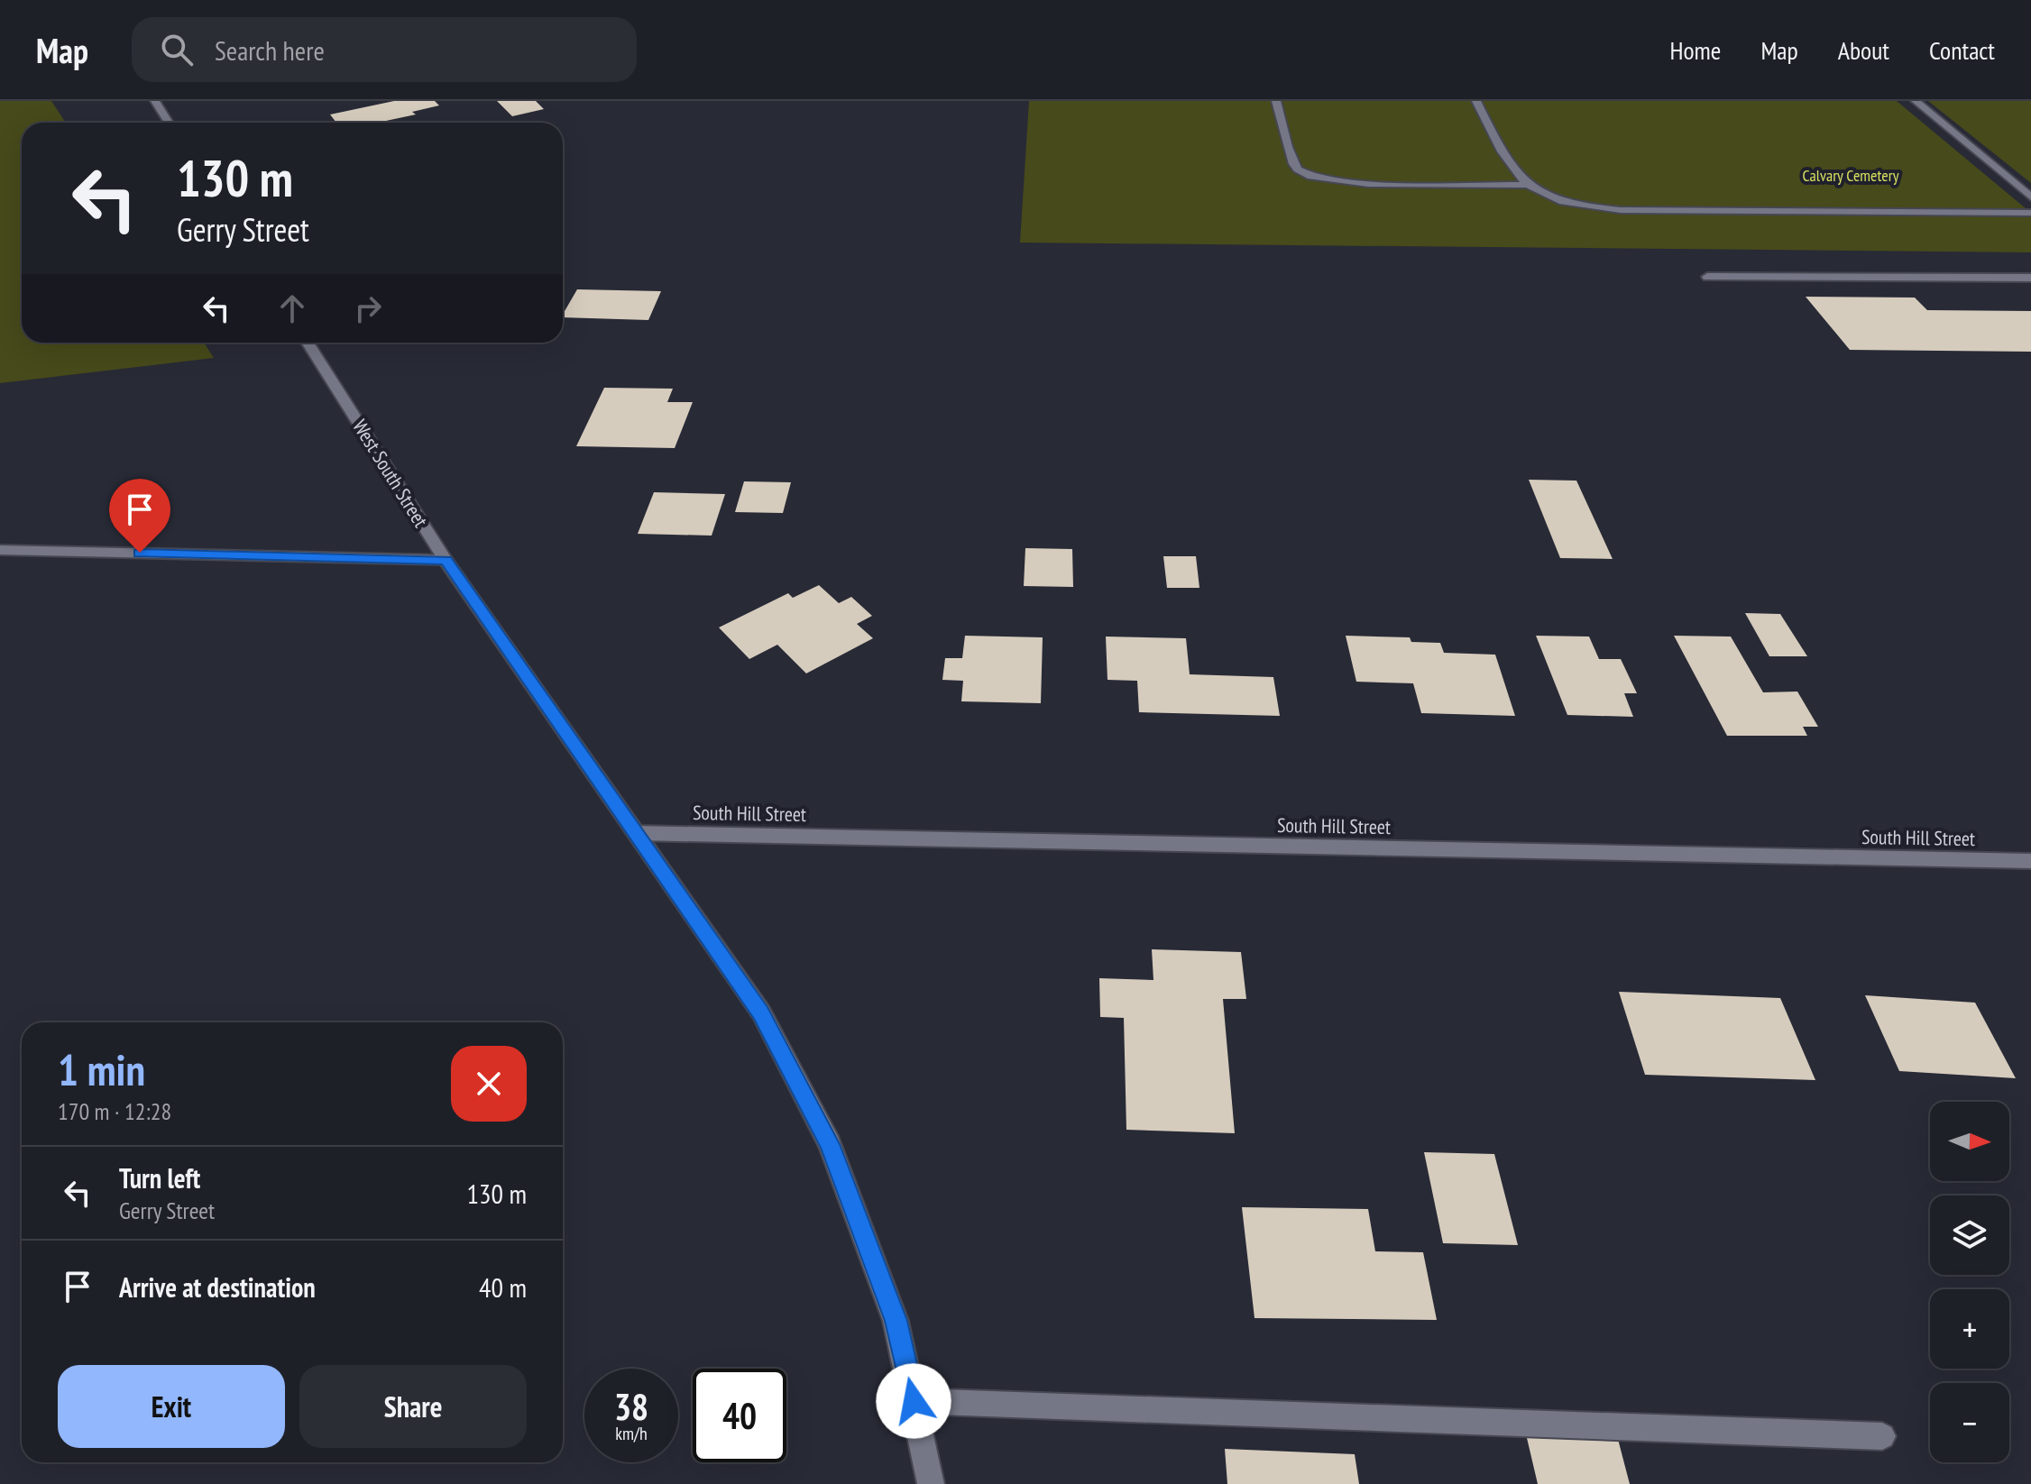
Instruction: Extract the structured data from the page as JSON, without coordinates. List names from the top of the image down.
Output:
{
  "streets": {
    "street": ["West South Street", "South Hill Street"]
  },
  "crossings": [
    ["West South Street", "South Hill Street"]
  ],
  "parks": ["Calvary Cemetery"],
  "north": "right",
  "page": {
    "header": "Map",
    "search": "Search here",
    "nav": [
      "Home",
      "Map",
      "About",
      "Contact"
    ],
    "turn": ["130 m", "Gerry Street"],
    "heading": ["1 min", "170 m · 12:28"],
    "map_buttons": ["+", "−"],
    "list": [
      {
        "name": "Turn left",
        "note": "Gerry Street",
        "value": "130 m"
      },
      {
        "name": "Arrive at destination",
        "value": "40 m"
      }
    ],
    "buttons": ["Exit", "Share"],
    "speed": "38 km/h",
    "limit": "40"
  }
}
